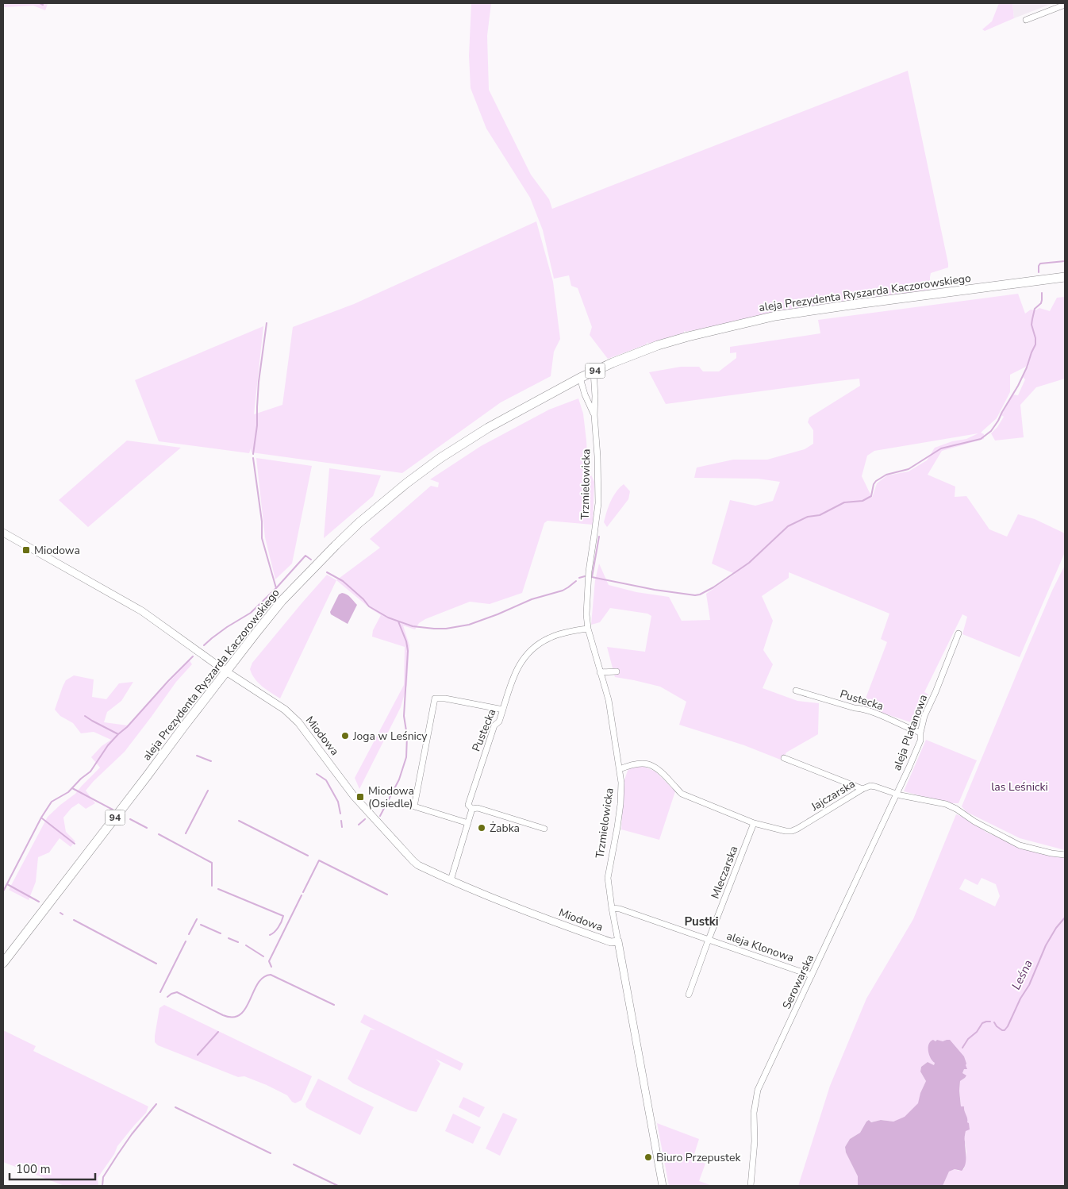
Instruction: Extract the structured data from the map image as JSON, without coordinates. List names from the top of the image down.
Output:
{
  "streets": {
    "main road": ["aleja Prezydenta Ryszarda Kaczorowskiego", "94"],
    "street": [
      "Trzmielowicka",
      "Pustecka",
      "aleja Platanowa",
      "Miodowa",
      "Jajczarska",
      "Mleczarska",
      "aleja Klonowa",
      "Serowarska"
    ]
  },
  "crossings": [
    ["aleja Prezydenta Ryszarda Kaczorowskiego", "Trzmielowicka"],
    ["aleja Prezydenta Ryszarda Kaczorowskiego", "Miodowa"],
    ["Trzmielowicka", "Pustecka"],
    ["Trzmielowicka", "Miodowa"],
    ["Trzmielowicka", "Jajczarska"],
    ["Trzmielowicka", "aleja Klonowa"],
    ["Pustecka", "aleja Platanowa"],
    ["Pustecka", "Miodowa"],
    ["aleja Platanowa", "Jajczarska"],
    ["aleja Platanowa", "Serowarska"],
    ["Jajczarska", "Mleczarska"],
    ["Jajczarska", "Serowarska"],
    ["Mleczarska", "aleja Klonowa"],
    ["aleja Klonowa", "Serowarska"]
  ],
  "districts": ["Pustki"],
  "water": ["Leśna"],
  "parks": ["las Leśnicki"],
  "places": {
    "transit": ["Miodowa", "Miodowa (Osiedle)"],
    "other": ["Joga w Leśnicy", "Żabka", "Biuro Przepustek"]
  },
  "scale_bar": "100 m"
}
